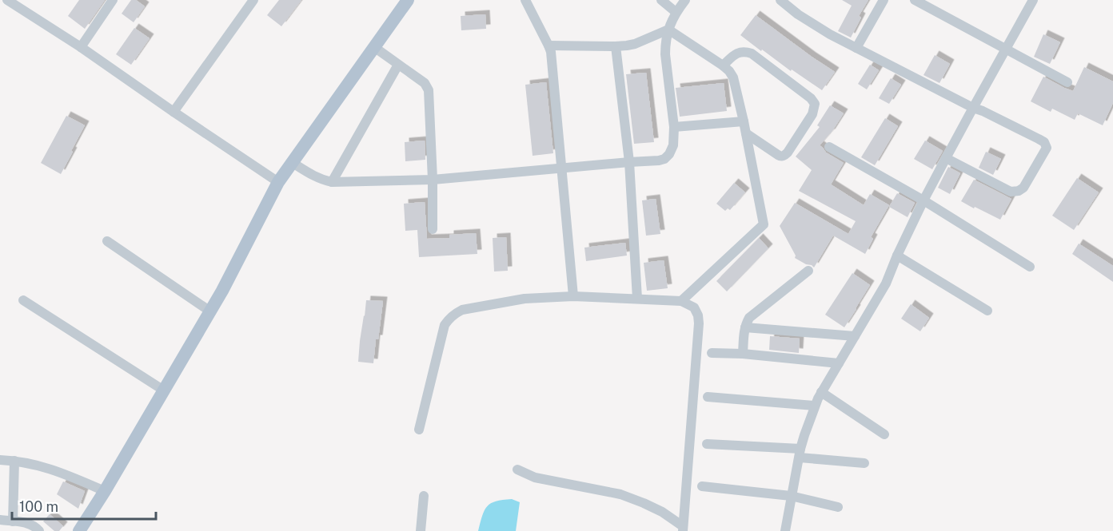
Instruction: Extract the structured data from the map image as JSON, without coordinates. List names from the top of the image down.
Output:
{
  "scale_bar": "100 m"
}
